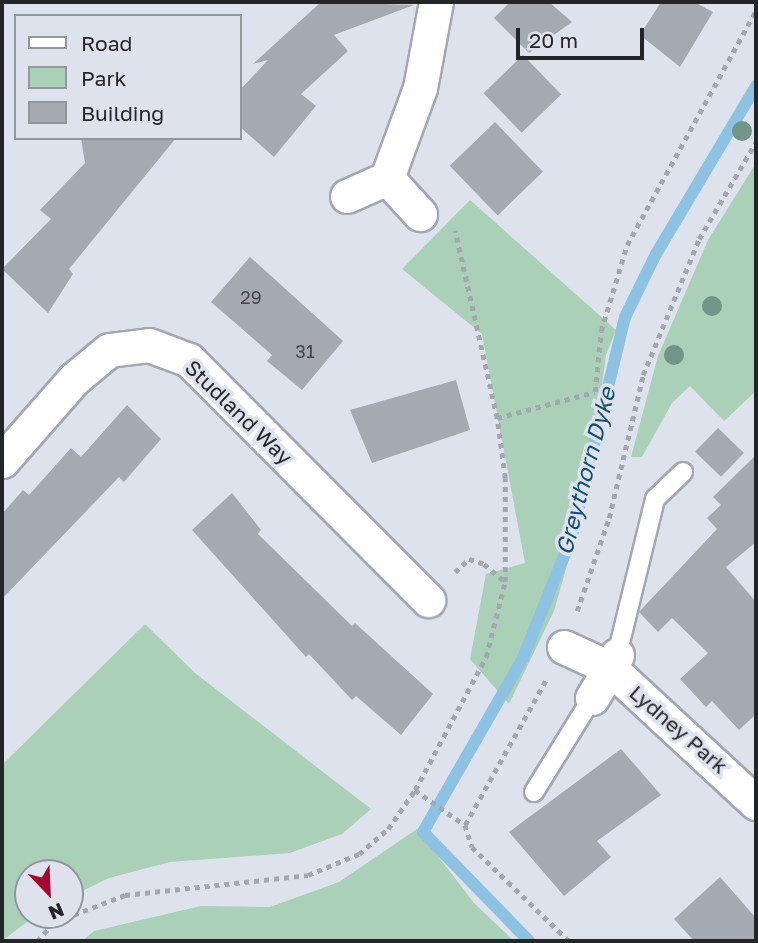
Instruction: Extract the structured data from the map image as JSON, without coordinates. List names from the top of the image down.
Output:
{
  "streets": {
    "street": ["Studland Way", "Lydney Park"]
  },
  "water": ["Greythorn Dyke"],
  "house_numbers": ["29", "31"],
  "legend": ["Road", "Park", "Building"],
  "scale_bar": "20 m",
  "north": "bottom right"
}
